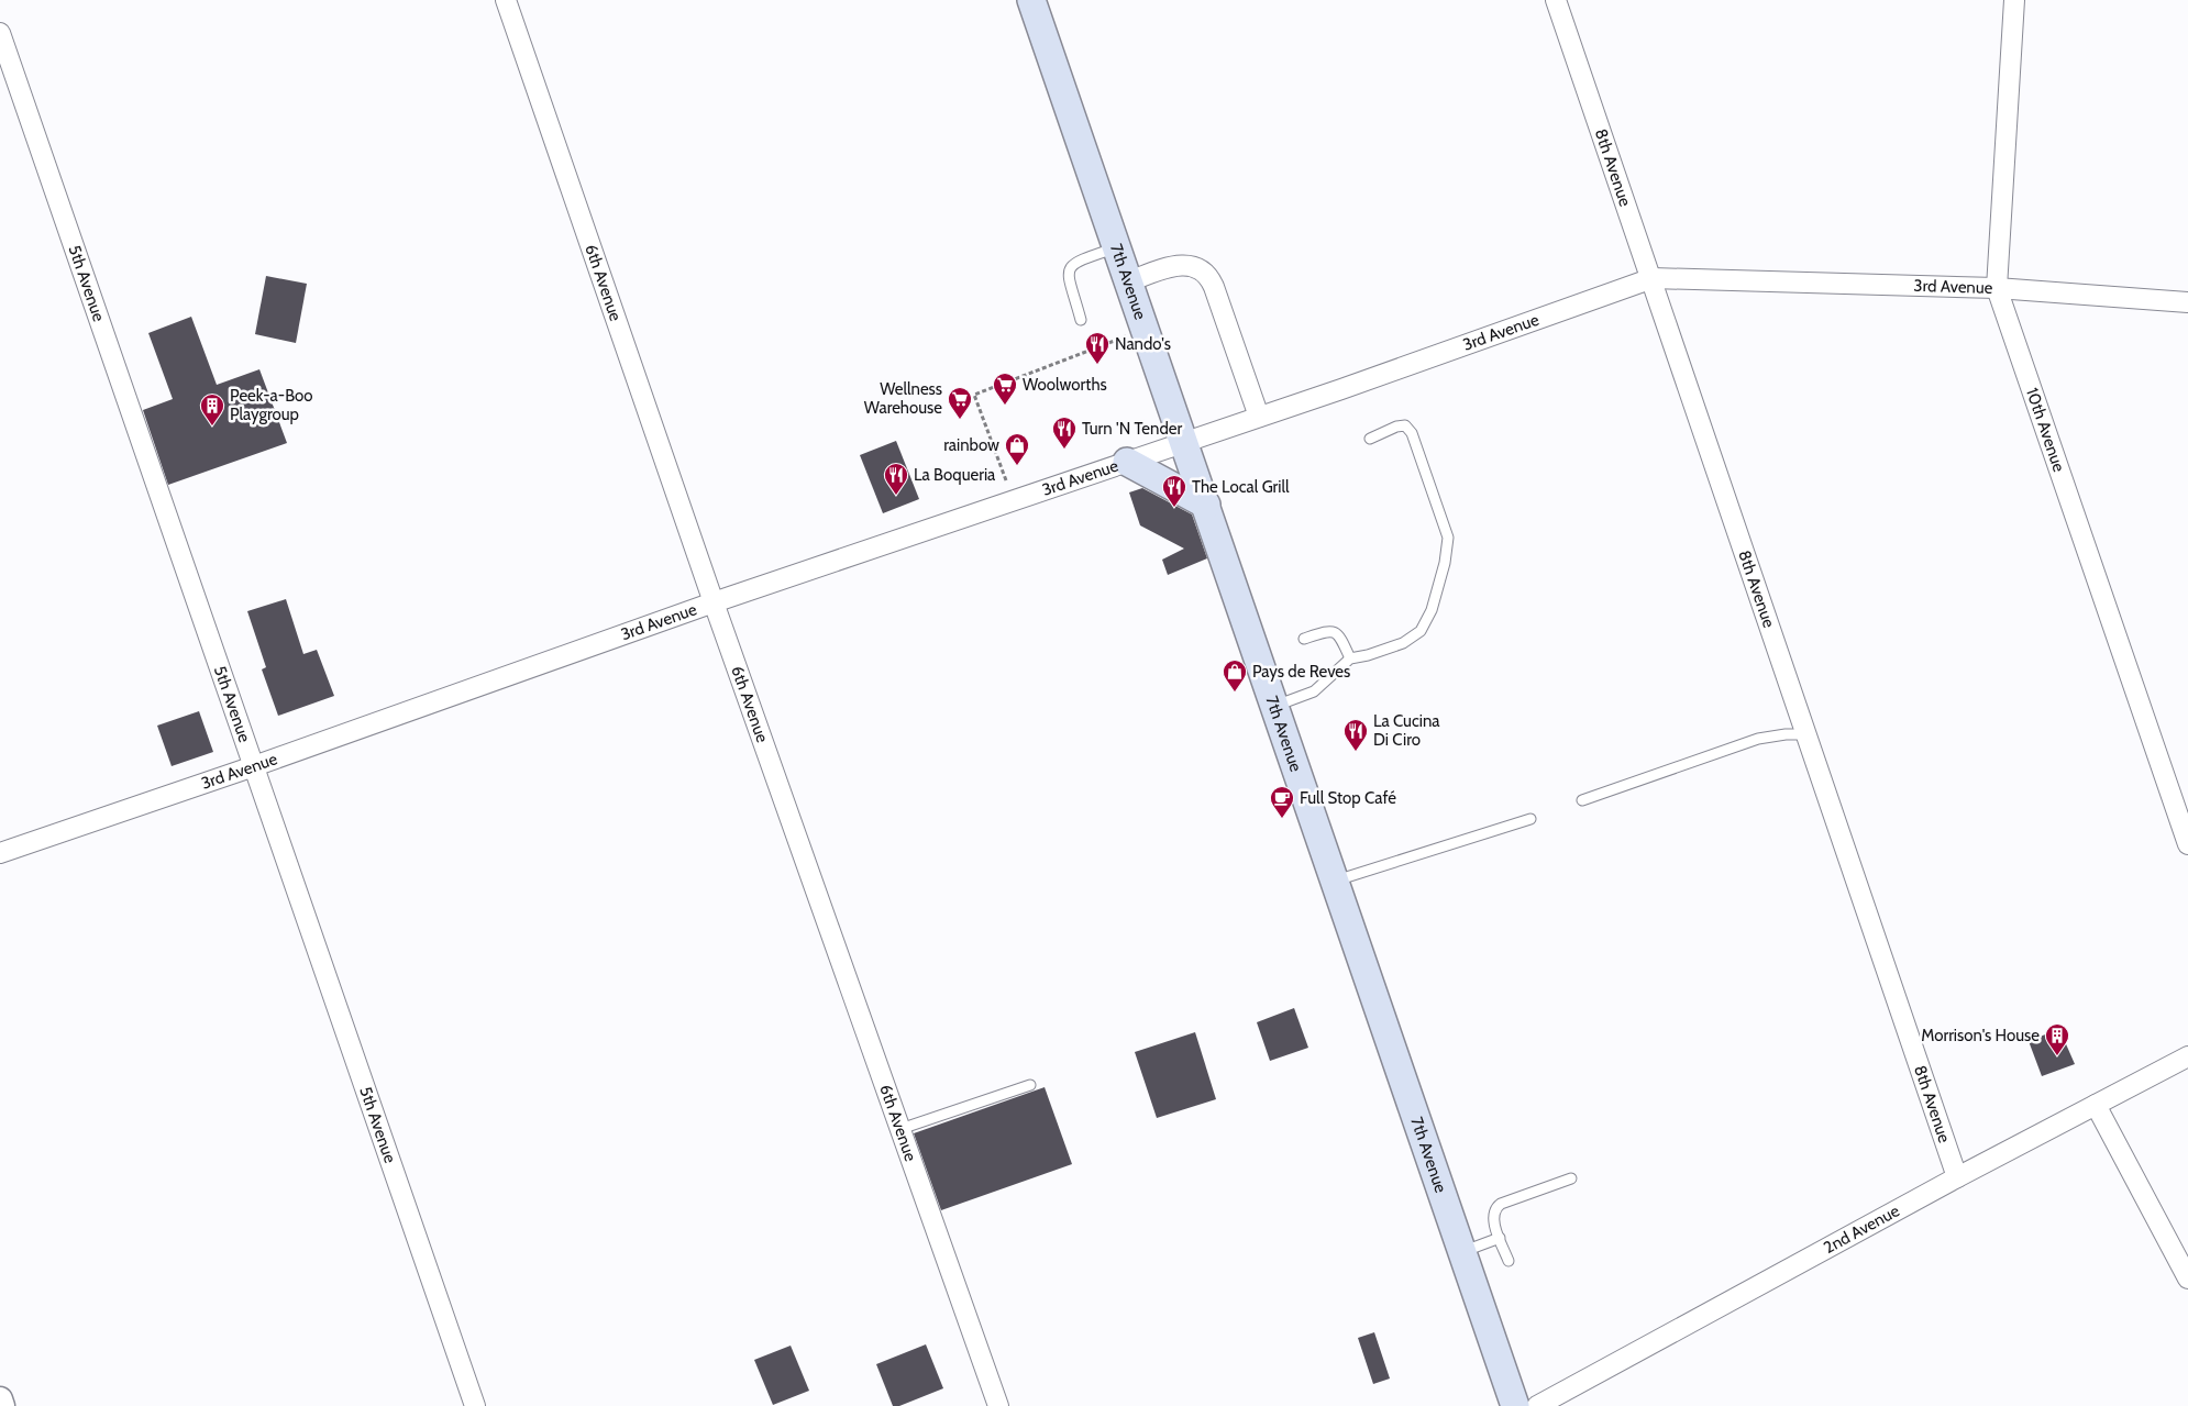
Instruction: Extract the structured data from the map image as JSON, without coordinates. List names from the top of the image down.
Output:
{
  "streets": {
    "main road": ["7th Avenue"],
    "street": [
      "8th Avenue",
      "5th Avenue",
      "6th Avenue",
      "3rd Avenue",
      "10th Avenue",
      "2nd Avenue"
    ]
  },
  "crossings": [
    ["8th Avenue", "3rd Avenue"],
    ["8th Avenue", "2nd Avenue"],
    ["7th Avenue", "3rd Avenue"],
    ["5th Avenue", "3rd Avenue"],
    ["6th Avenue", "3rd Avenue"],
    ["3rd Avenue", "10th Avenue"]
  ],
  "places": {
    "restaurant": [
      "Nando's",
      "Turn 'N Tender",
      "La Boqueria",
      "The Local Grill",
      "La Cucina Di Ciro"
    ],
    "supermarket": ["Woolworths", "Wellness Warehouse"],
    "building": ["Peek-a-Boo Playgroup", "Morrison's House"],
    "shop": ["rainbow", "Pays de Reves"],
    "cafe": ["Full Stop Café"]
  }
}
